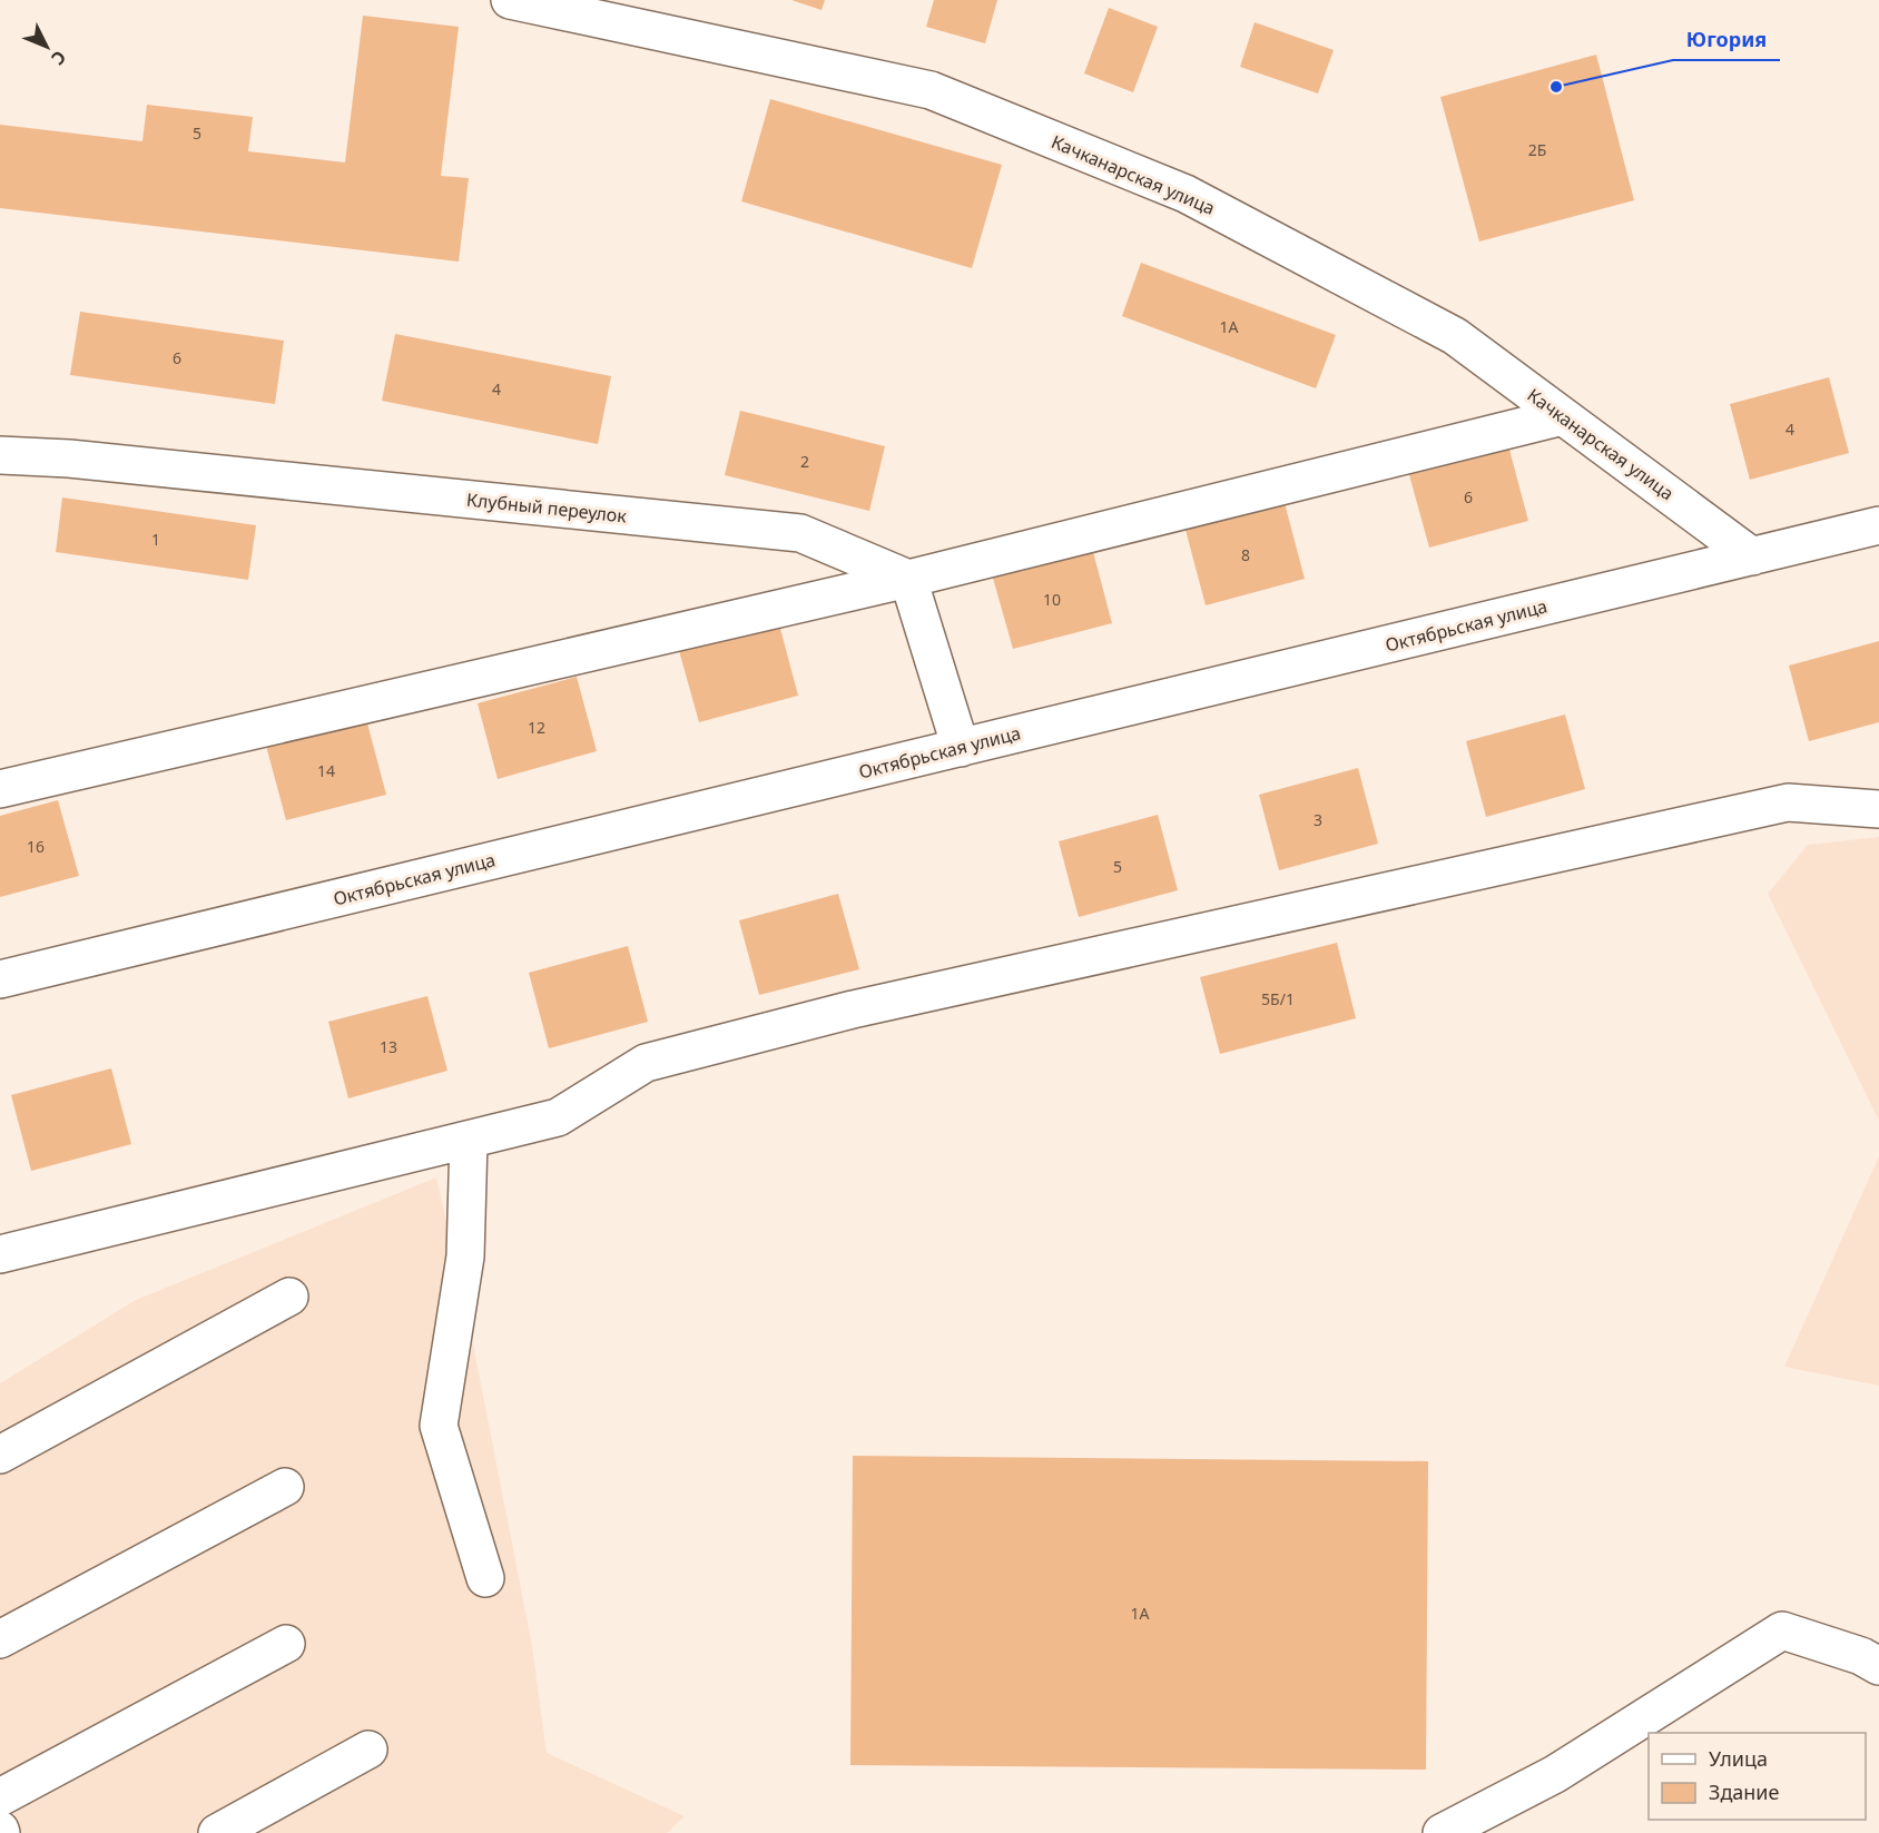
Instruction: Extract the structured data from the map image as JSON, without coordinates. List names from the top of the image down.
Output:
{
  "streets": {
    "street": ["Качканарская улица", "Клубный переулок", "Октябрьская улица"]
  },
  "crossings": [
    ["Качканарская улица", "Октябрьская улица"]
  ],
  "places": ["Югория"],
  "house_numbers": [
    "5",
    "2Б",
    "1А",
    "6",
    "4",
    "4",
    "2",
    "6",
    "1",
    "8",
    "10",
    "12",
    "14",
    "3",
    "16",
    "5",
    "5Б/1",
    "13",
    "1А"
  ],
  "legend": ["Улица", "Здание"],
  "north": "bottom right"
}
